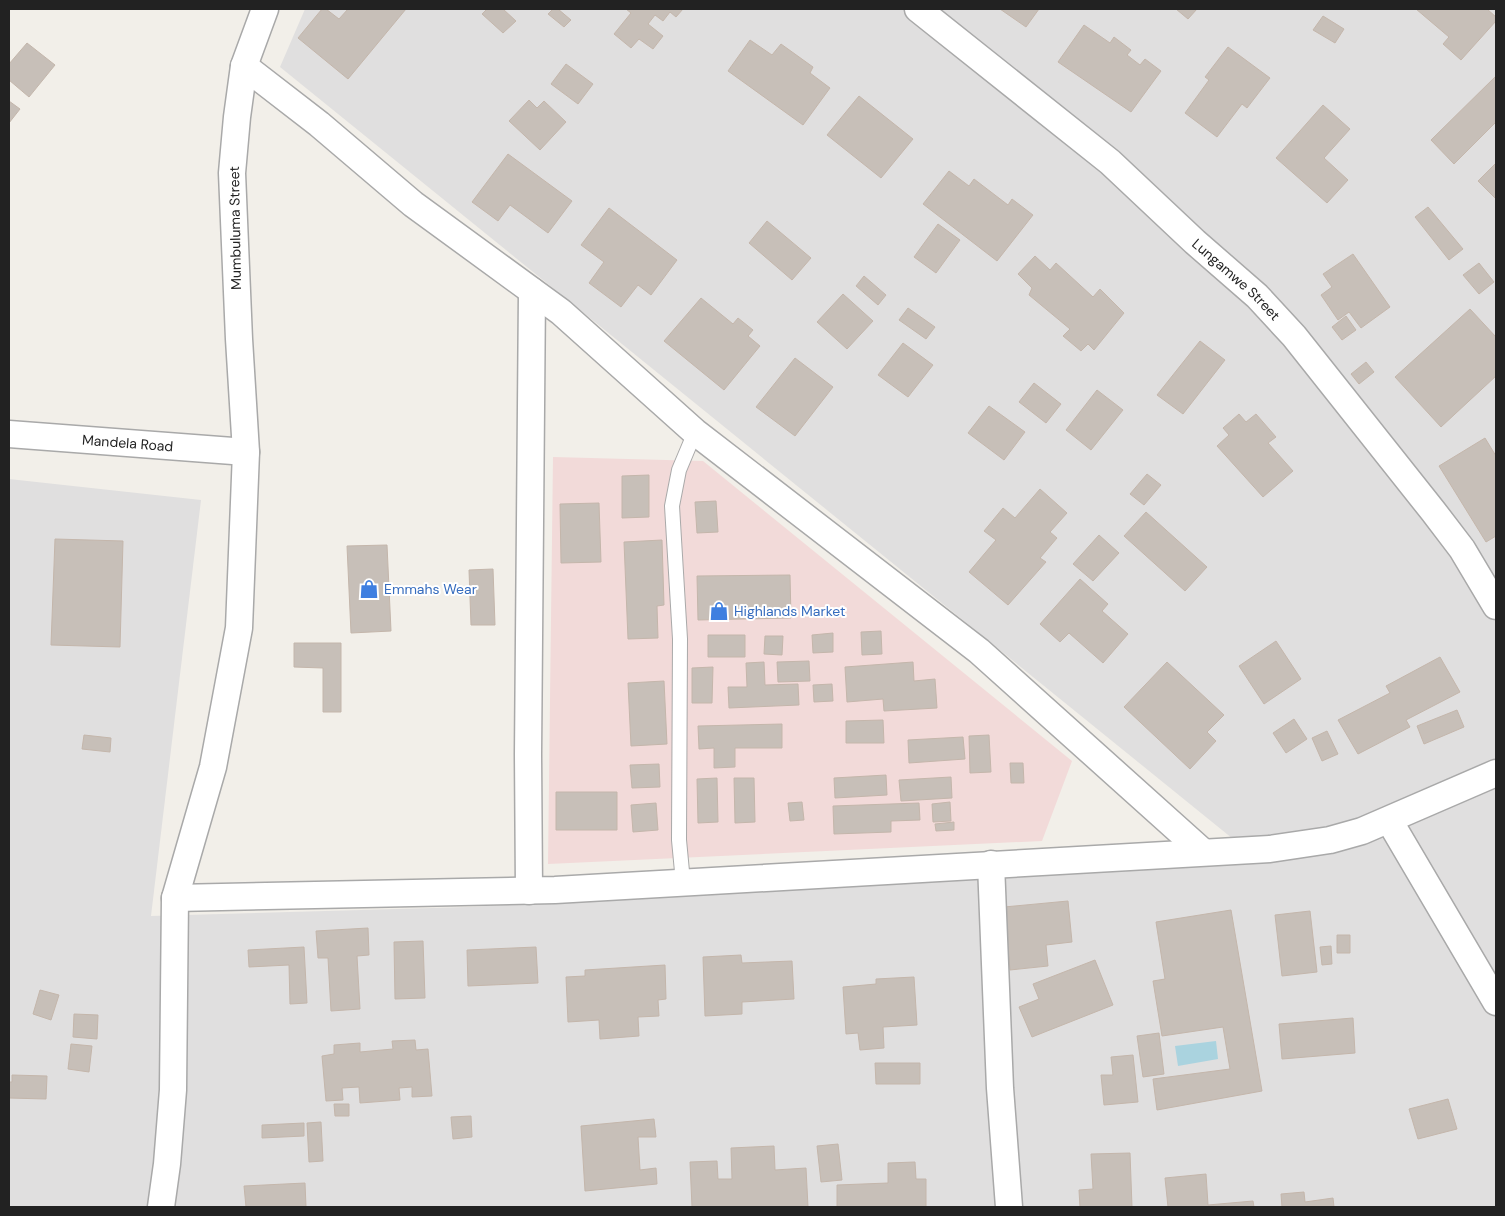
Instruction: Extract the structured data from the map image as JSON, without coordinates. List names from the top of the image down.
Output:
{
  "streets": {
    "street": ["Mumbuluma Street", "Lungamwe Street", "Mandela Road"]
  },
  "crossings": [
    ["Mumbuluma Street", "Mandela Road"]
  ],
  "places": {
    "shop": ["Emmahs Wear", "Highlands Market"]
  }
}
